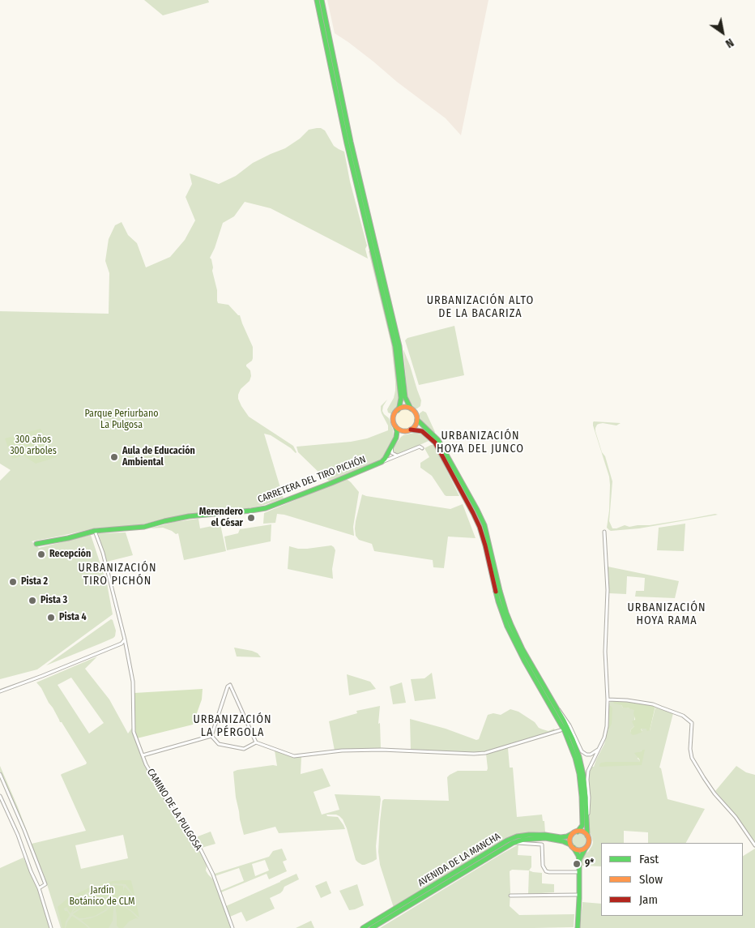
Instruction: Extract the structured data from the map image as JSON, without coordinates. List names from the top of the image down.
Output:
{
  "streets": {
    "main road": ["CARRETERA DEL TIRO PICHÓN", "AVENIDA DE LA MANCHA"],
    "street": ["CAMINO DE LA PULGOSA"]
  },
  "crossings": [
    ["CARRETERA DEL TIRO PICHÓN", "CAMINO DE LA PULGOSA"]
  ],
  "districts": [
    "URBANIZACIÓN ALTO DE LA BACARIZA",
    "URBANIZACIÓN HOYA DEL JUNCO",
    "URBANIZACIÓN TIRO PICHÓN",
    "URBANIZACIÓN HOYA RAMA",
    "URBANIZACIÓN LA PÉRGOLA"
  ],
  "parks": ["Parque Periurbano La Pulgosa", "300 años 300 arboles", "Jardín Botánico de CLM"],
  "places": [
    "Aula de Educación Ambiental",
    "Merendero el César",
    "Recepción",
    "Pista 2",
    "Pista 3",
    "Pista 4",
    "9*"
  ],
  "legend": ["Fast", "Slow", "Jam"],
  "north": "bottom right"
}
